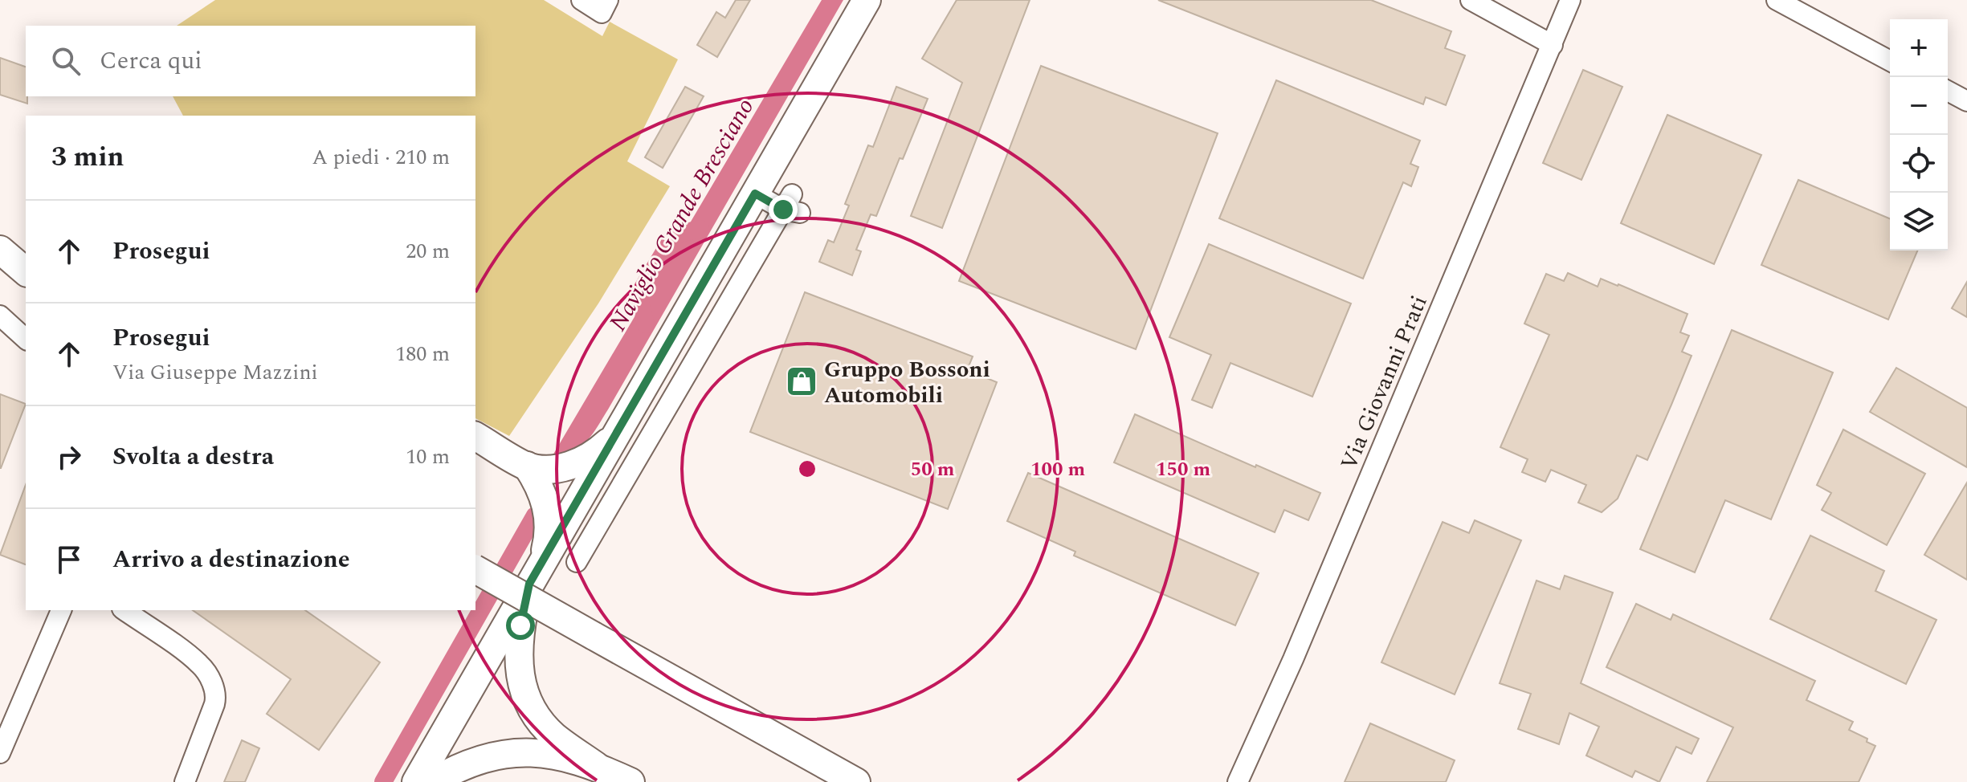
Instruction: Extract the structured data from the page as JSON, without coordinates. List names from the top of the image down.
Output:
{
  "streets": {
    "street": ["Via Giovanni Prati"]
  },
  "water": ["Naviglio Grande Bresciano"],
  "places": {
    "shop": ["Gruppo Bossoni Automobili"]
  },
  "page": {
    "map_buttons": ["+", "−"],
    "search": "Cerca qui",
    "heading": ["3 min", "A piedi · 210 m"],
    "list": [
      ["Prosegui", "20 m"],
      ["Prosegui", "Via Giuseppe Mazzini", "180 m"],
      ["Svolta a destra", "10 m"],
      "Arrivo a destinazione"
    ]
  },
  "rings": ["50 m", "100 m", "150 m"]
}
